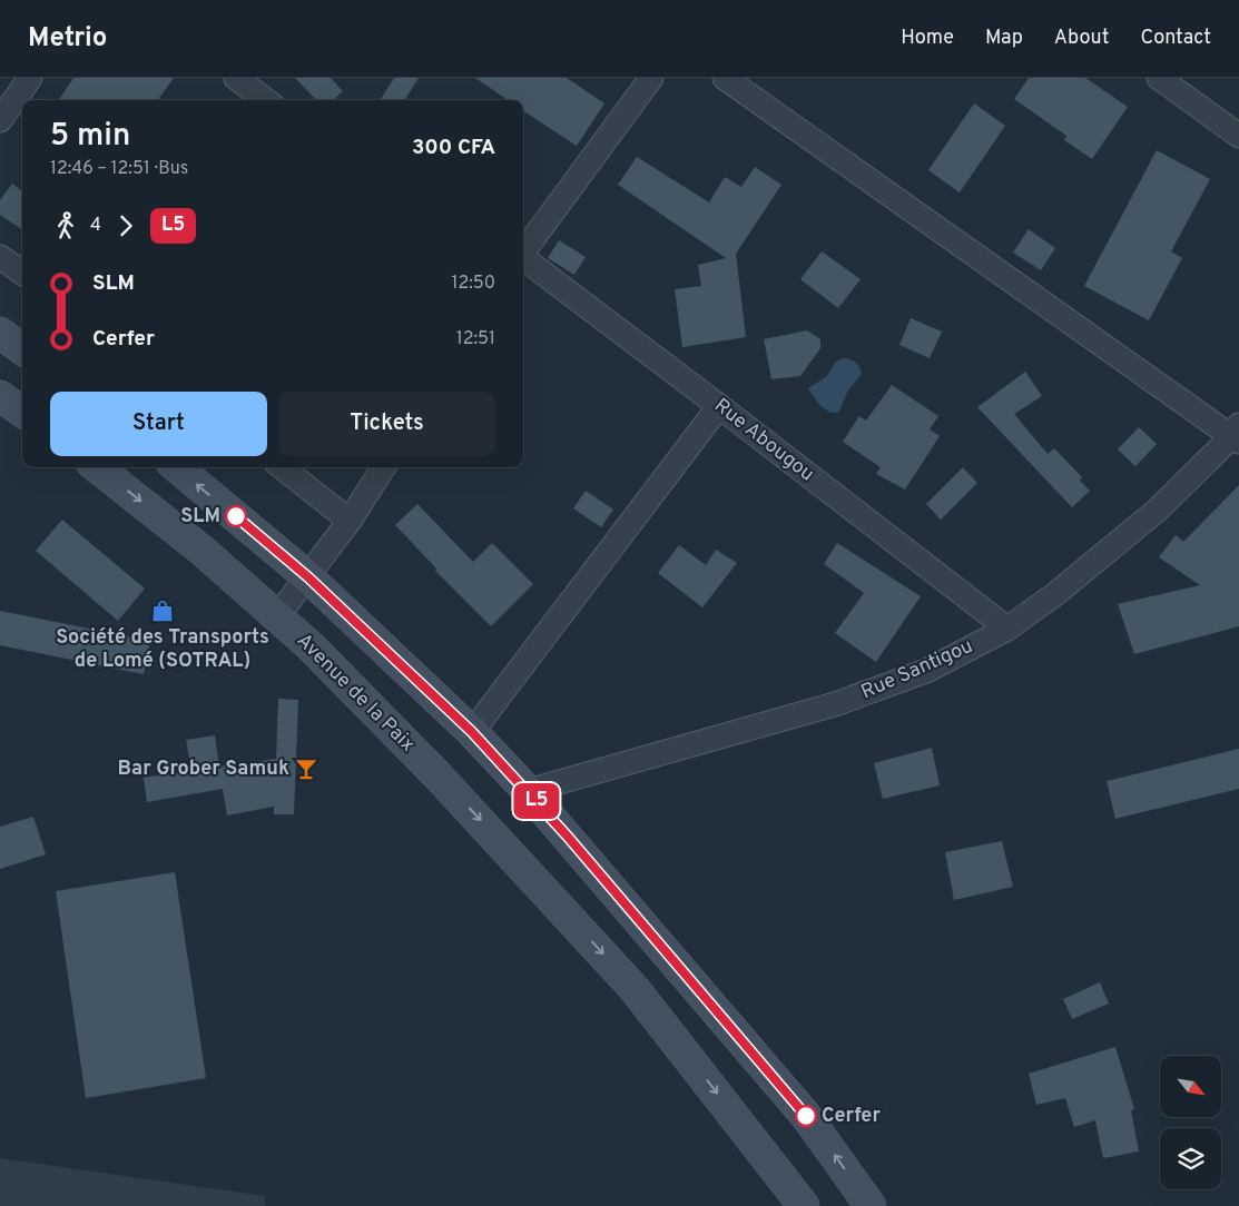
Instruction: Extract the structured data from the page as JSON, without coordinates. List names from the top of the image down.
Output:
{
  "streets": {
    "main road": ["Avenue de la Paix"],
    "street": ["Rue Abougou", "Rue Santigou"]
  },
  "crossings": [
    ["Rue Abougou", "Rue Santigou"]
  ],
  "places": {
    "other": ["SLM", "Cerfer"],
    "shop": ["Société des Transports de Lomé (SOTRAL)"],
    "bar": ["Bar Grober Samuk"]
  },
  "lines": ["bus line L5"],
  "north": "bottom right",
  "page": {
    "header": "Metrio",
    "nav": [
      "Home",
      "Map",
      "About",
      "Contact"
    ],
    "on_map": "L5",
    "heading": ["5 min", "12:46 – 12:51 · Bus", "300 CFA"],
    "legs": ["4", "L5"],
    "list": [
      {
        "name": "SLM",
        "value": "12:50"
      },
      {
        "name": "Cerfer",
        "value": "12:51"
      }
    ],
    "buttons": ["Start", "Tickets"]
  }
}
